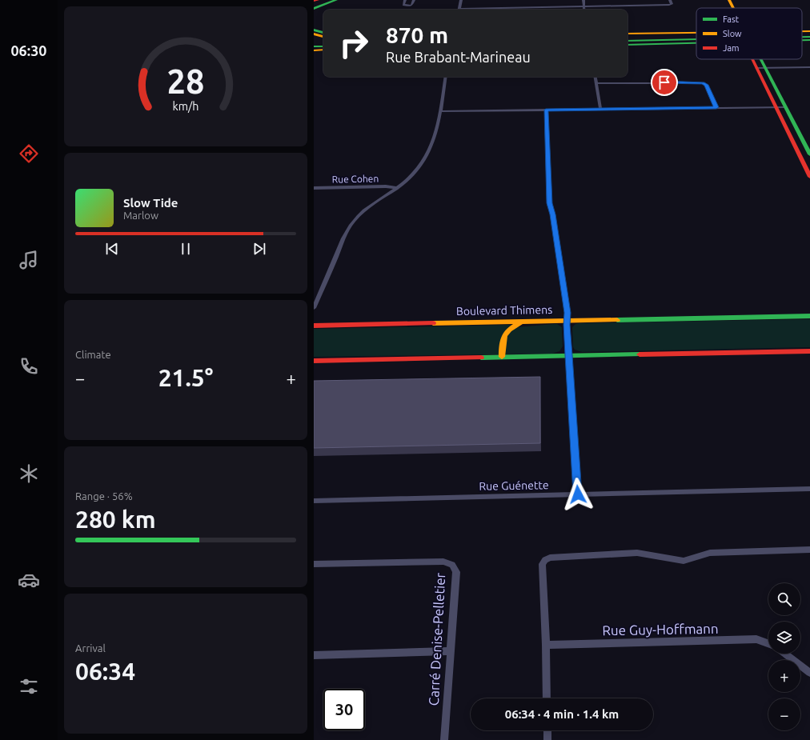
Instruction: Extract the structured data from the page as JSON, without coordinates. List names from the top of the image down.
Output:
{
  "streets": {
    "main road": ["Boulevard Thimens"],
    "street": [
      "Rue Cohen",
      "Rue Guénette",
      "Rue Guy-Hoffmann",
      "Carré Denise-Pelletier"
    ]
  },
  "legend": ["Fast", "Slow", "Jam"],
  "page": {
    "tabs": "06:30",
    "turn": ["870 m", "Rue Brabant-Marineau"],
    "song": ["Slow Tide", "Marlow"],
    "tile": [
      "Climate",
      ["Range · 56%", "280 km"],
      ["Arrival", "06:34"]
    ],
    "heat": ["−", "21.5°", "+"],
    "map_buttons": ["+", "−"],
    "limit": "30",
    "trip": "06:34 · 4 min · 1.4 km",
    "gauge": ["28", "km/h"]
  }
}
